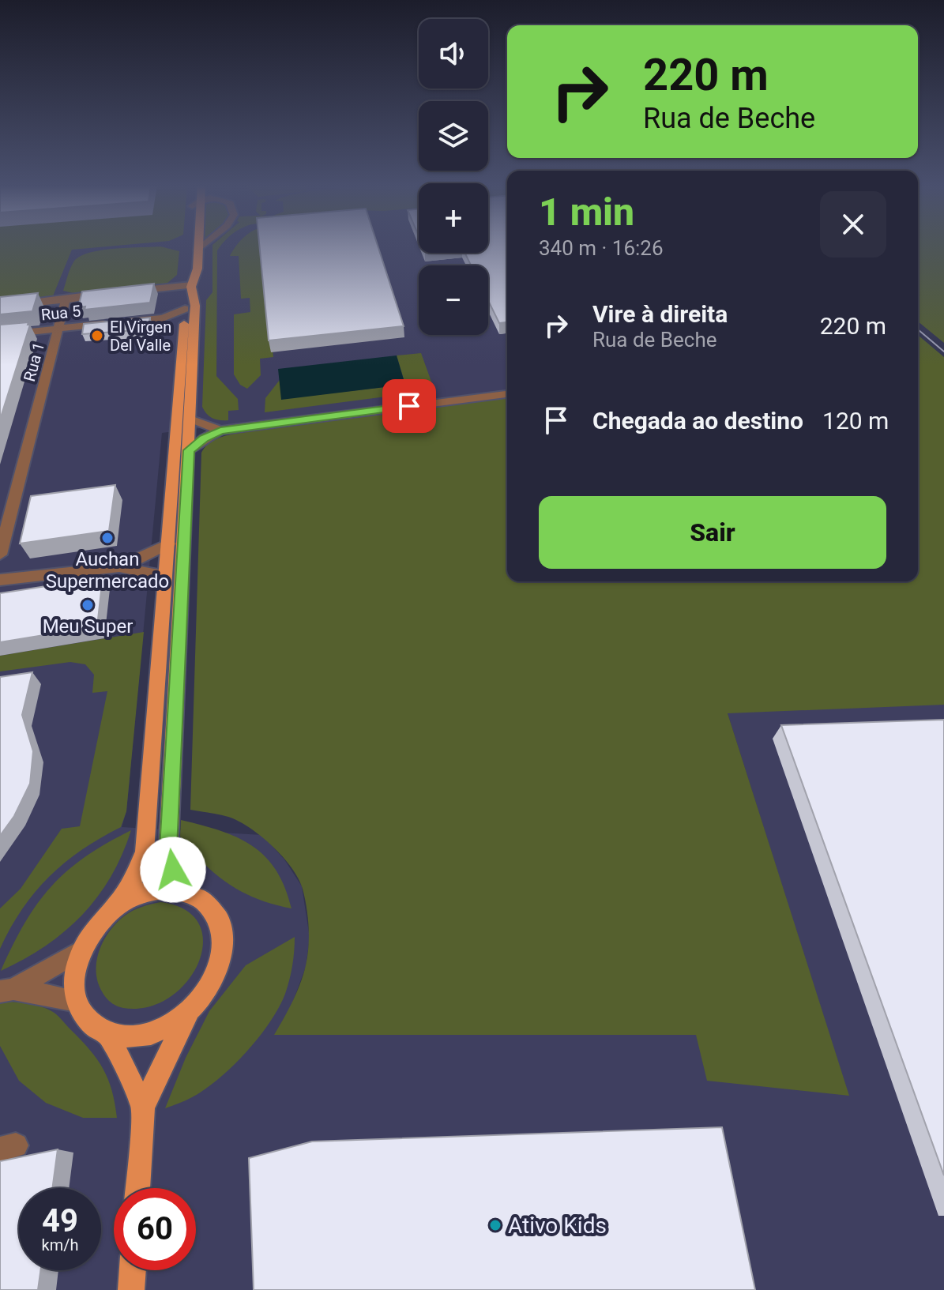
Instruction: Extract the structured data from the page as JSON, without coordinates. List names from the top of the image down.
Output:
{
  "streets": {
    "street": ["Rua 5", "Rua 1"]
  },
  "crossings": [
    ["Rua 5", "Rua 1"]
  ],
  "places": [
    "El Virgen Del Valle",
    "Auchan Supermercado",
    "Meu Super",
    "Ativo Kids"
  ],
  "page": {
    "map_buttons": ["+", "−"],
    "turn": ["220 m", "Rua de Beche"],
    "heading": ["1 min", "340 m · 16:26"],
    "list": [
      {
        "name": "Vire à direita",
        "note": "Rua de Beche",
        "value": "220 m"
      },
      {
        "name": "Chegada ao destino",
        "value": "120 m"
      }
    ],
    "buttons": "Sair",
    "speed": "49 km/h",
    "limit": "60"
  }
}
